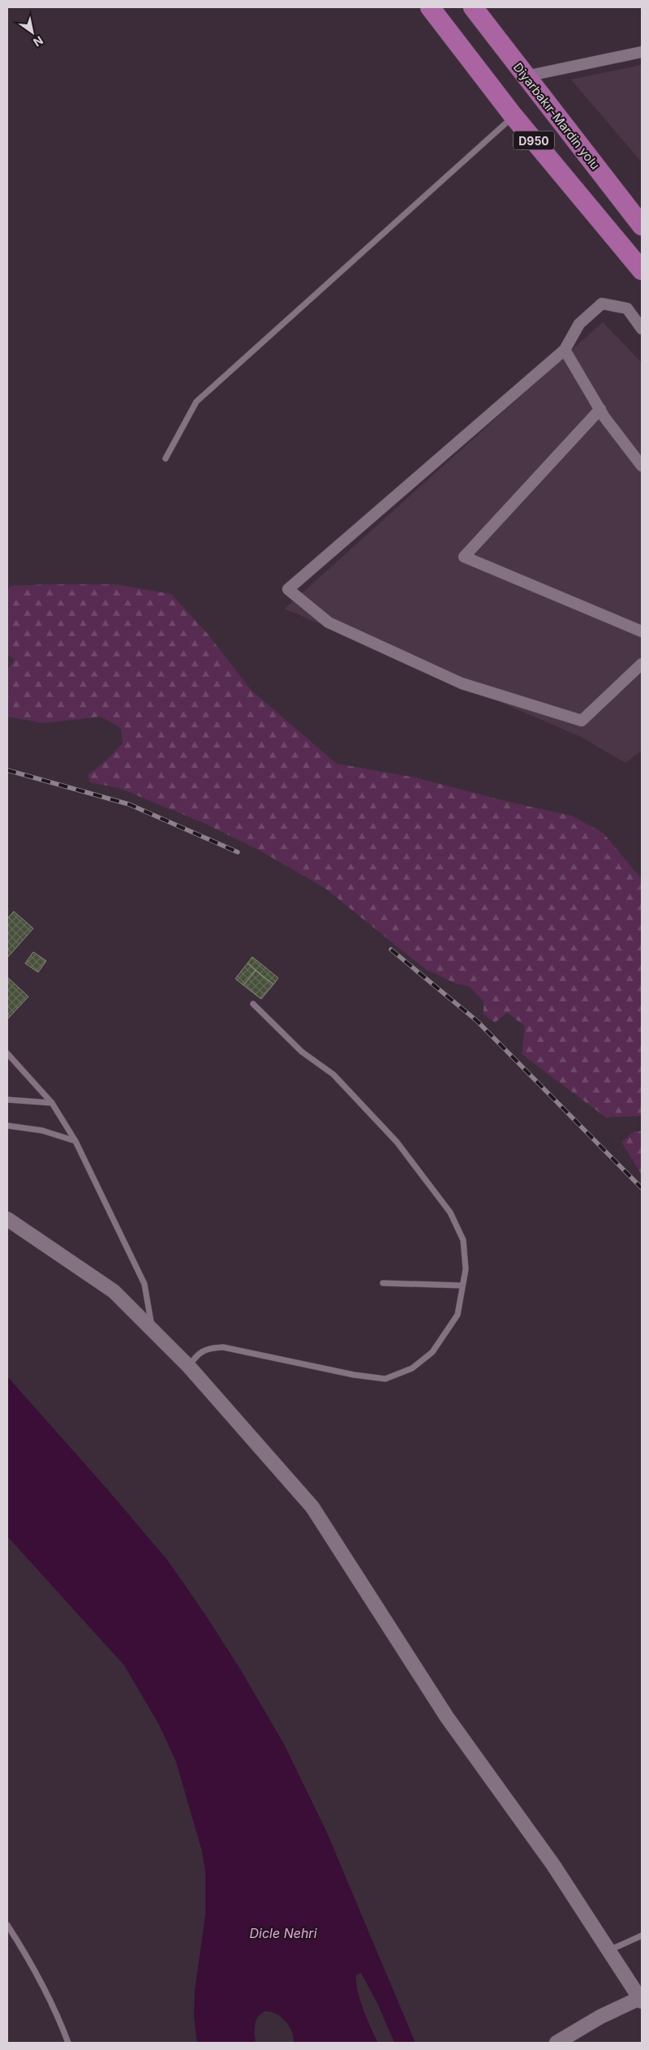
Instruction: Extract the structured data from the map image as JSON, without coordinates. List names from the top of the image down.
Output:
{
  "streets": {
    "highway": ["Diyarbakır-Mardin yolu", "D950"]
  },
  "water": ["Dicle Nehri"],
  "north": "bottom right"
}
